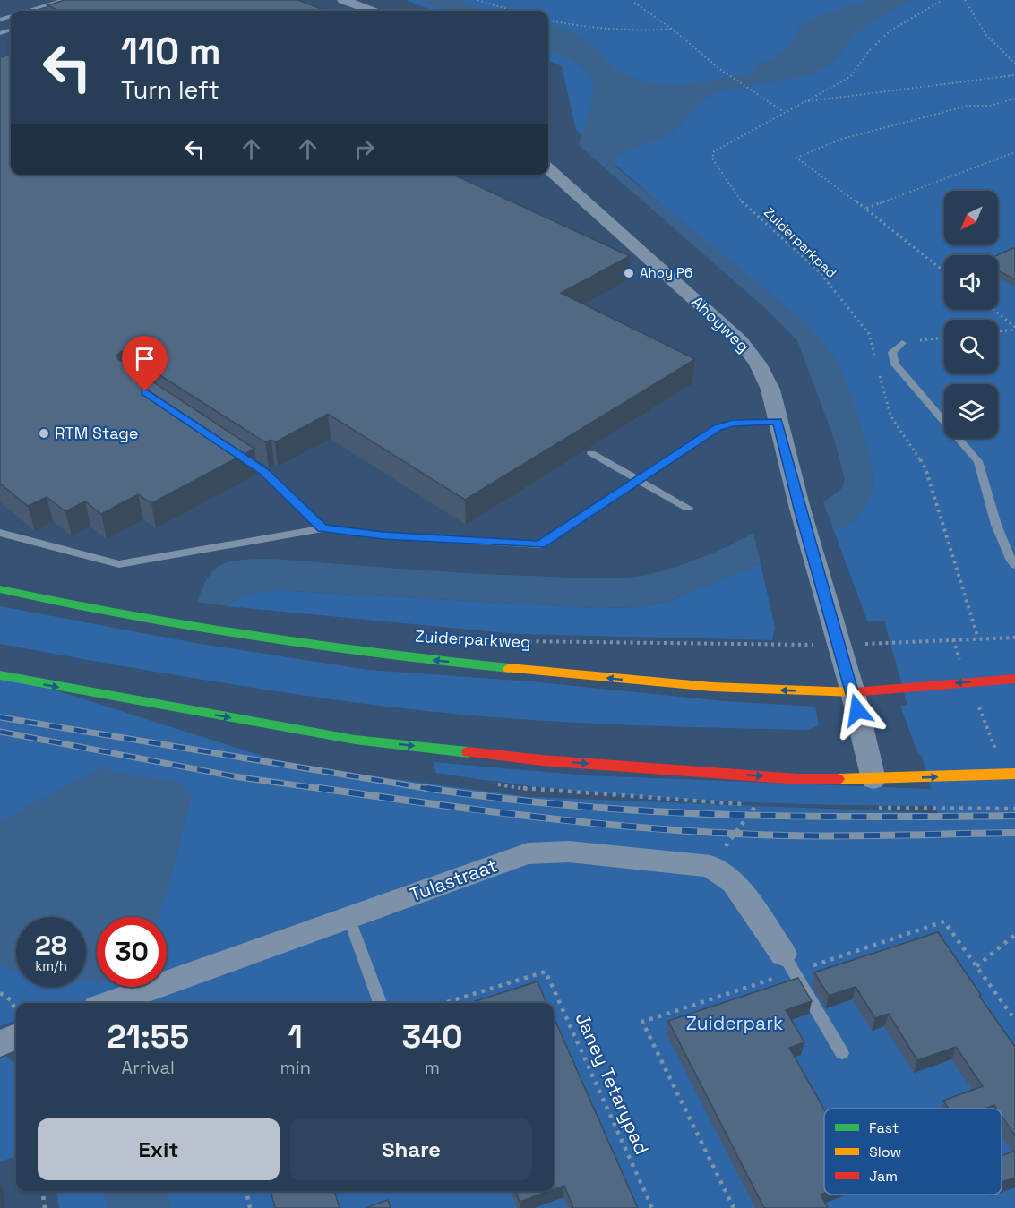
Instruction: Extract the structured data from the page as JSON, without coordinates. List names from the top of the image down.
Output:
{
  "streets": {
    "main road": ["Zuiderparkweg"],
    "street": ["Ahoyweg", "Tulastraat"],
    "path": ["Zuiderparkpad", "Janey Tetarypad"]
  },
  "crossings": [
    ["Ahoyweg", "Zuiderparkweg"]
  ],
  "parks": ["Zuiderpark"],
  "places": ["Ahoy P6", "RTM Stage"],
  "legend": ["Fast", "Slow", "Jam"],
  "north": "bottom left",
  "page": {
    "turn": ["110 m", "Turn left"],
    "speed": "28 km/h",
    "limit": "30",
    "eta": [
      "21:55",
      "Arrival",
      "1",
      "min",
      "340",
      "m"
    ],
    "buttons": ["Exit", "Share"]
  }
}
